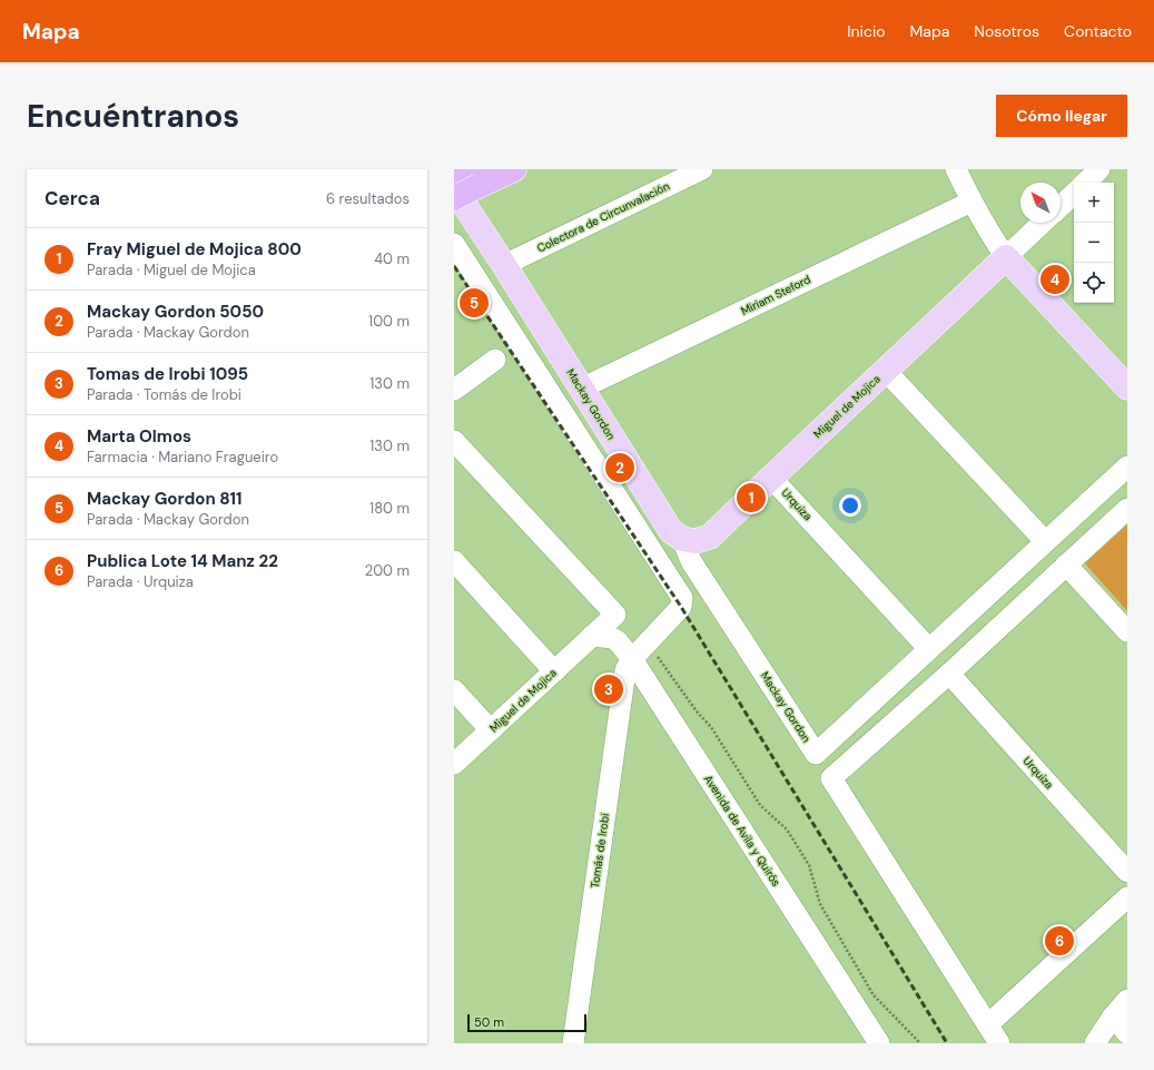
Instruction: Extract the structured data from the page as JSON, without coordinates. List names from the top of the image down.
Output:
{
  "streets": {
    "main road": ["Mackay Gordon", "Miguel de Mojica"],
    "street": [
      "Colectora de Circunvalación",
      "Miriam Steford",
      "Urquiza",
      "Avenida de Avila y Quirós",
      "Tomás de Irobi"
    ]
  },
  "crossings": [
    ["Colectora de Circunvalación", "Mackay Gordon"],
    ["Miriam Steford", "Mackay Gordon"],
    ["Mackay Gordon", "Miguel de Mojica"],
    ["Mackay Gordon", "Urquiza"],
    ["Miguel de Mojica", "Urquiza"],
    ["Miguel de Mojica", "Avenida de Avila y Quirós"],
    ["Avenida de Avila y Quirós", "Tomás de Irobi"]
  ],
  "scale_bar": "50 m",
  "north": "top left",
  "page": {
    "header": "Mapa",
    "nav": [
      "Inicio",
      "Mapa",
      "Nosotros",
      "Contacto"
    ],
    "buttons": "Cómo llegar",
    "title": "Encuéntranos",
    "heading": ["Cerca", "6 resultados"],
    "map_buttons": ["+", "−"],
    "list": [
      {
        "mark": "1",
        "name": "Fray Miguel de Mojica 800",
        "note": "Parada · Miguel de Mojica",
        "value": "40 m"
      },
      {
        "mark": "2",
        "name": "Mackay Gordon 5050",
        "note": "Parada · Mackay Gordon",
        "value": "100 m"
      },
      {
        "mark": "3",
        "name": "Tomas de Irobi 1095",
        "note": "Parada · Tomás de Irobi",
        "value": "130 m"
      },
      {
        "mark": "4",
        "name": "Marta Olmos",
        "note": "Farmacia · Mariano Fragueiro",
        "value": "130 m"
      },
      {
        "mark": "5",
        "name": "Mackay Gordon 811",
        "note": "Parada · Mackay Gordon",
        "value": "180 m"
      },
      {
        "mark": "6",
        "name": "Publica Lote 14 Manz 22",
        "note": "Parada · Urquiza",
        "value": "200 m"
      }
    ],
    "pins": [
      "4",
      "5",
      "2",
      "1",
      "3",
      "6"
    ],
    "scale": "50 m"
  }
}
